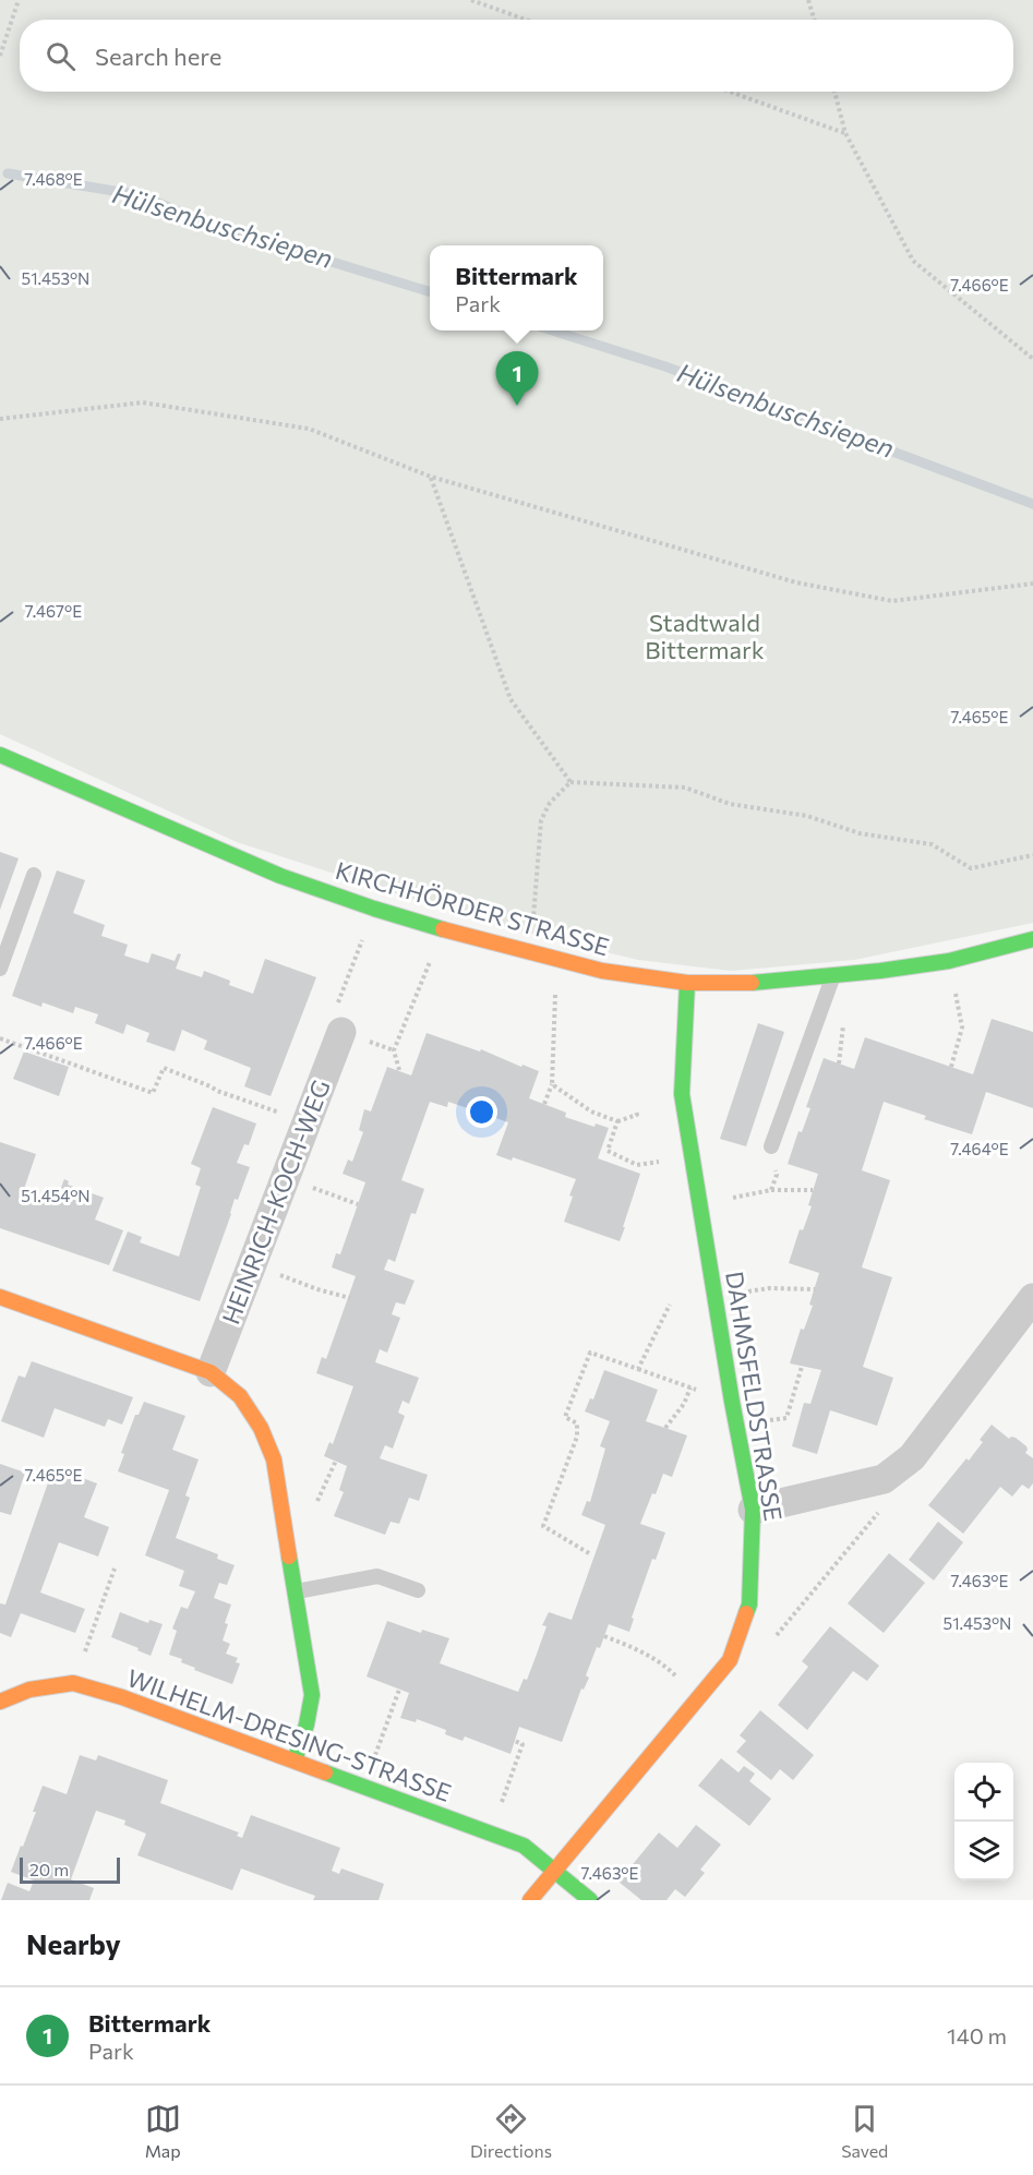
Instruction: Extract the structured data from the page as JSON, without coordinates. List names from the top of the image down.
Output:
{
  "streets": {
    "street": [
      "KIRCHHÖRDER STRASSE",
      "HEINRICH-KOCH-WEG",
      "DAHMSFELDSTRASSE",
      "WILHELM-DRESING-STRASSE"
    ]
  },
  "crossings": [
    ["KIRCHHÖRDER STRASSE", "DAHMSFELDSTRASSE"],
    ["DAHMSFELDSTRASSE", "WILHELM-DRESING-STRASSE"]
  ],
  "water": ["Hülsenbuschsiepen"],
  "parks": ["Stadtwald Bittermark"],
  "scale_bar": "20 m",
  "page": {
    "search": "Search here",
    "popup": ["Bittermark", "Park"],
    "pins": "1",
    "scale": "20 m",
    "heading": "Nearby",
    "list": [
      {
        "mark": "1",
        "name": "Bittermark",
        "note": "Park",
        "value": "140 m"
      }
    ],
    "nav": ["Map", "Directions", "Saved"]
  },
  "coordinates": [
    "7.468°E",
    "51.453°N",
    "7.466°E",
    "7.467°E",
    "7.465°E",
    "7.464°E",
    "51.454°N",
    "7.463°E"
  ]
}
